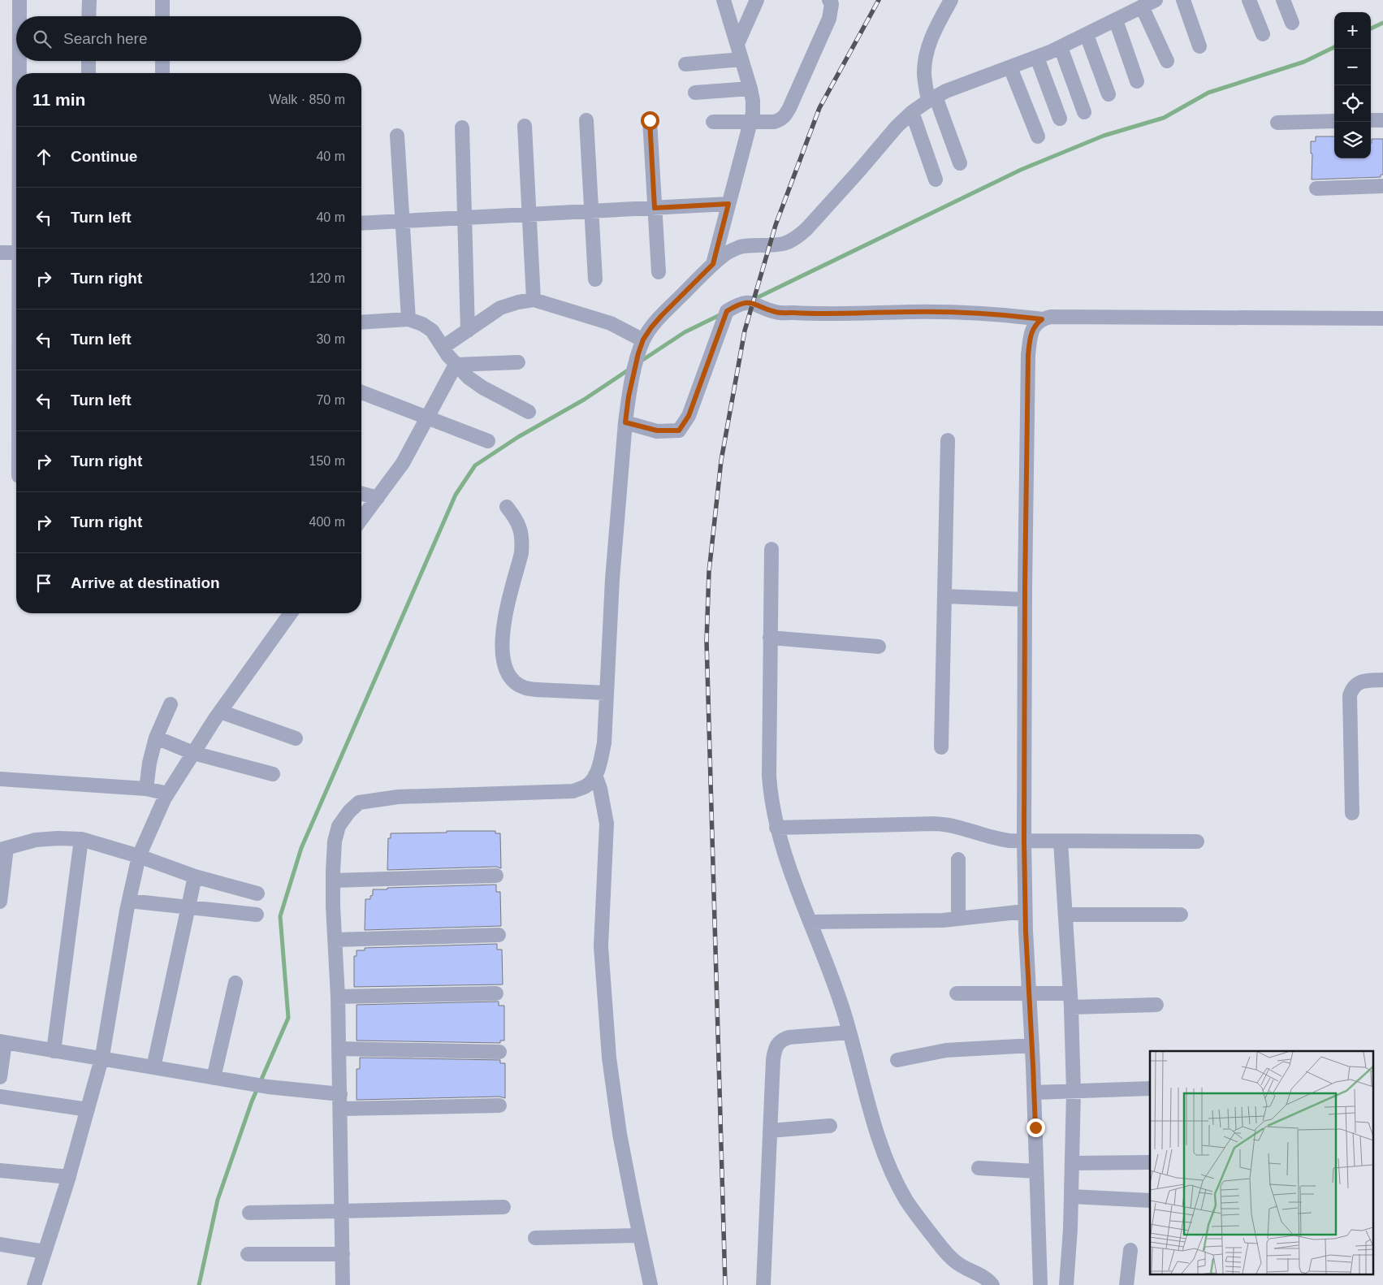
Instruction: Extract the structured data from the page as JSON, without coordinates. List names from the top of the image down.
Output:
{
  "page": {
    "map_buttons": ["+", "−"],
    "search": "Search here",
    "heading": ["11 min", "Walk · 850 m"],
    "list": [
      ["Continue", "40 m"],
      ["Turn left", "40 m"],
      ["Turn right", "120 m"],
      ["Turn left", "30 m"],
      ["Turn left", "70 m"],
      ["Turn right", "150 m"],
      ["Turn right", "400 m"],
      "Arrive at destination"
    ]
  }
}
